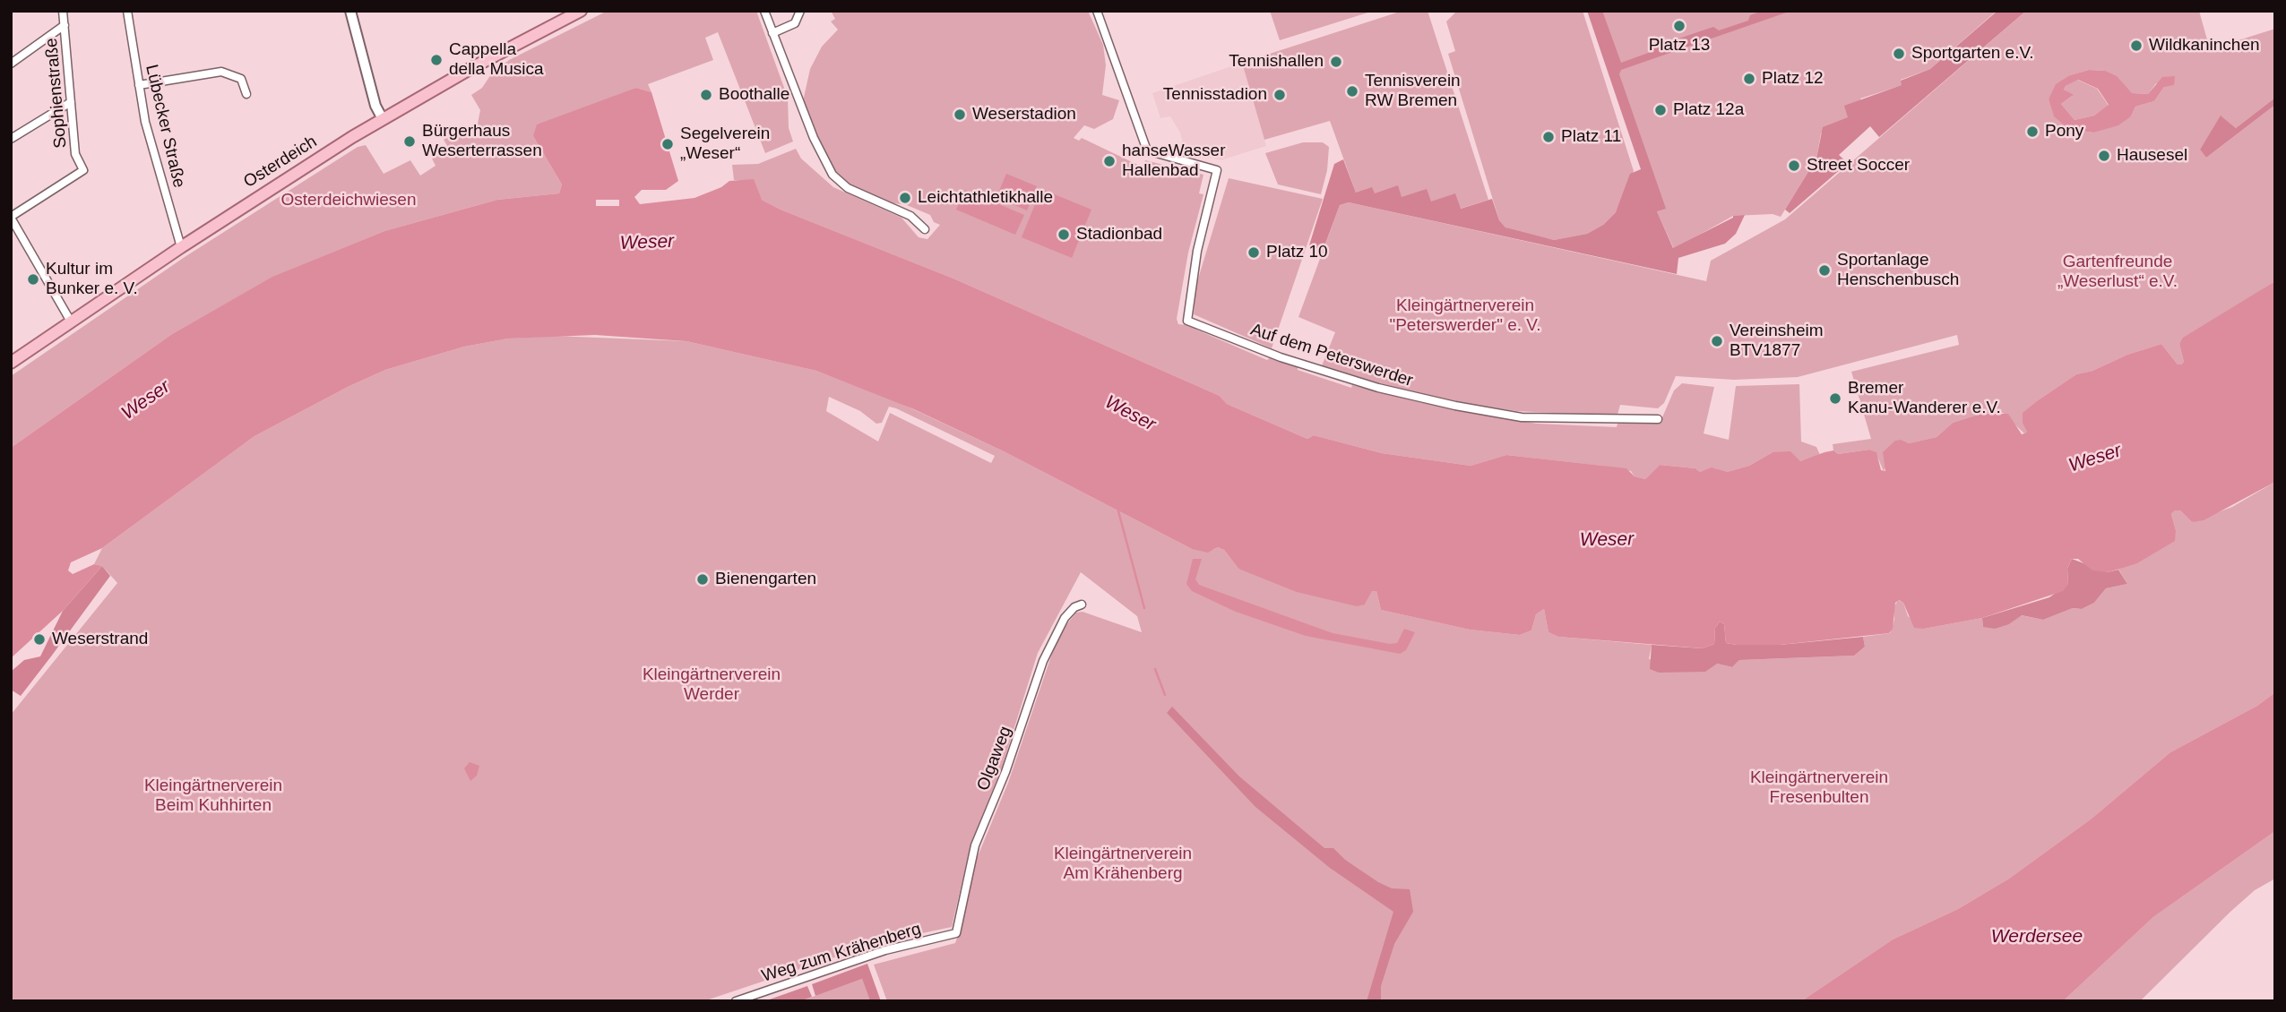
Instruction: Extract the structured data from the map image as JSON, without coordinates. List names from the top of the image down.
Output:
{
  "streets": {
    "main road": ["Osterdeich"],
    "street": [
      "Sophienstraße",
      "Lübecker Straße",
      "Auf dem Peterswerder",
      "Olgaweg",
      "Weg zum Krähenberg"
    ]
  },
  "crossings": [
    ["Lübecker Straße", "Osterdeich"],
    ["Olgaweg", "Weg zum Krähenberg"]
  ],
  "water": ["Weser", "Werdersee"],
  "parks": [
    "Osterdeichwiesen",
    "Gartenfreunde „Weserlust“ e.V.",
    "Kleingärtnerverein \"Peterswerder\" e. V.",
    "Kleingärtnerverein Werder",
    "Kleingärtnerverein Fresenbulten",
    "Kleingärtnerverein Beim Kuhhirten",
    "Kleingärtnerverein Am Krähenberg"
  ],
  "places": [
    "Platz 13",
    "Wildkaninchen",
    "Sportgarten e.V.",
    "Cappella della Musica",
    "Tennishallen",
    "Platz 12",
    "Tennisverein RW Bremen",
    "Boothalle",
    "Tennisstadion",
    "Platz 12a",
    "Weserstadion",
    "Pony",
    "Platz 11",
    "Bürgerhaus Weserterrassen",
    "Segelverein „Weser“",
    "Hausesel",
    "hanseWasser Hallenbad",
    "Street Soccer",
    "Leichtathletikhalle",
    "Stadionbad",
    "Platz 10",
    "Sportanlage Henschenbusch",
    "Kultur im Bunker e. V.",
    "Vereinsheim BTV1877",
    "Bremer Kanu-Wanderer e.V.",
    "Bienengarten",
    "Weserstrand"
  ]
}
